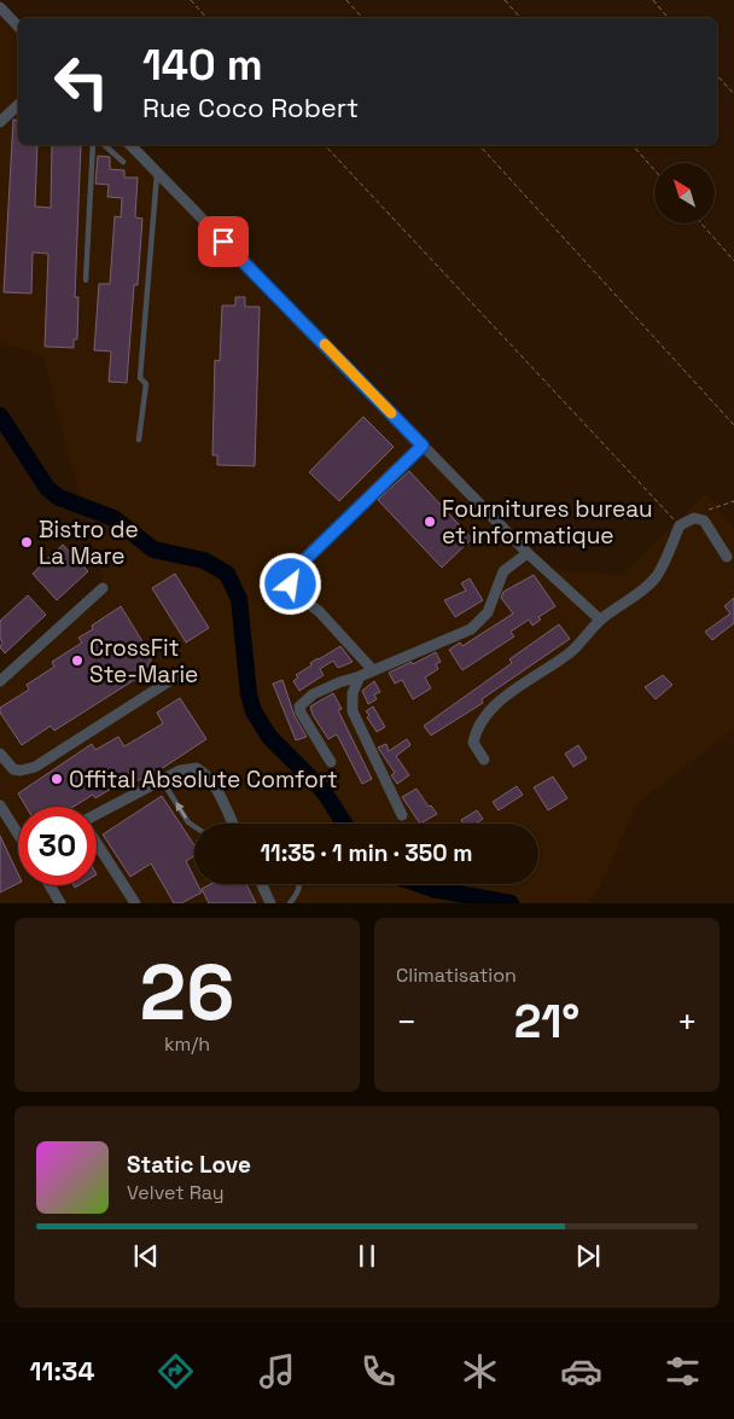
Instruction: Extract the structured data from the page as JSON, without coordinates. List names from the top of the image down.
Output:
{
  "places": [
    "Fournitures bureau et informatique",
    "Bistro de La Mare",
    "CrossFit Ste-Marie",
    "Offital Absolute Comfort"
  ],
  "north": "top left",
  "page": {
    "turn": ["140 m", "Rue Coco Robert"],
    "limit": "30",
    "trip": "11:35 · 1 min · 350 m",
    "tile": [
      ["26", "km/h"],
      "Climatisation"
    ],
    "heat": ["−", "21°", "+"],
    "song": ["Static Love", "Velvet Ray"],
    "tabs": "11:34"
  }
}
